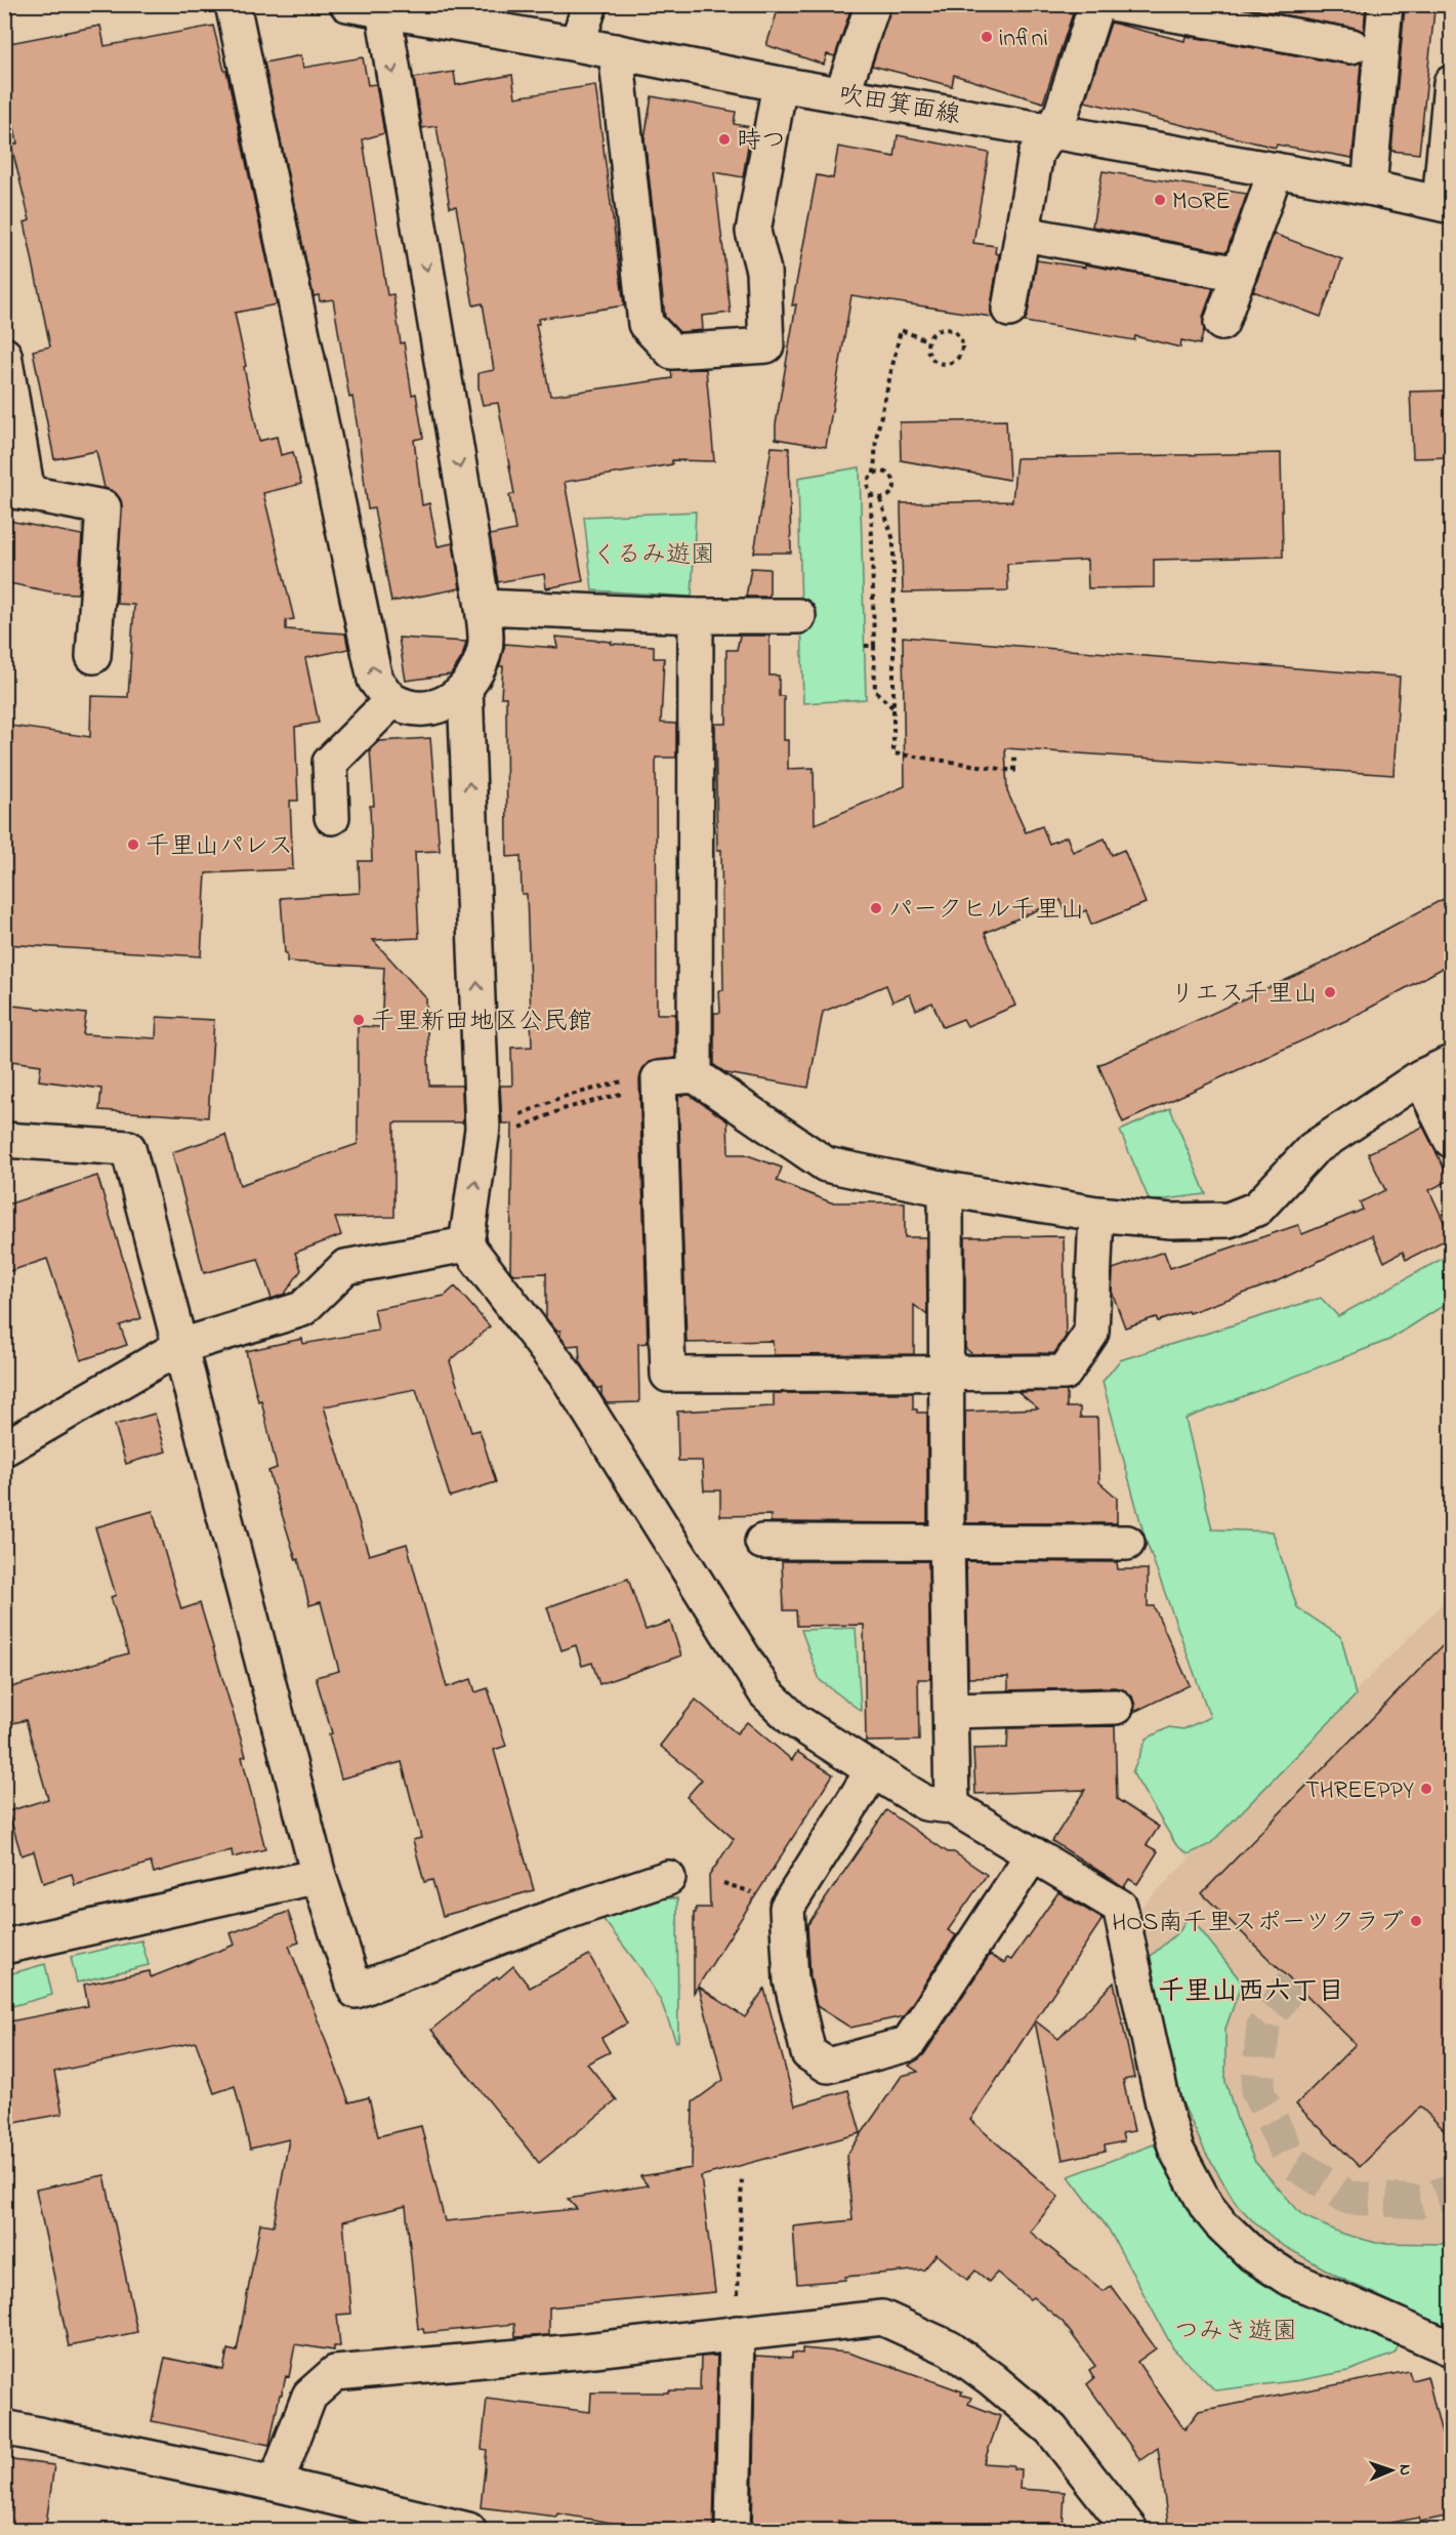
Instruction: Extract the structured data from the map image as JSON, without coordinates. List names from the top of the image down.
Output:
{
  "streets": {
    "street": ["吹田箕面線"]
  },
  "districts": ["千里山西六丁目"],
  "parks": ["くるみ遊園", "つみき遊園"],
  "places": [
    "infini",
    "時つ",
    "MORE",
    "千里山パレス",
    "パークヒル千里山",
    "リエス千里山",
    "千里新田地区公民館",
    "THREEPPY",
    "HOS南千里スポーツクラブ"
  ],
  "north": "right"
}
